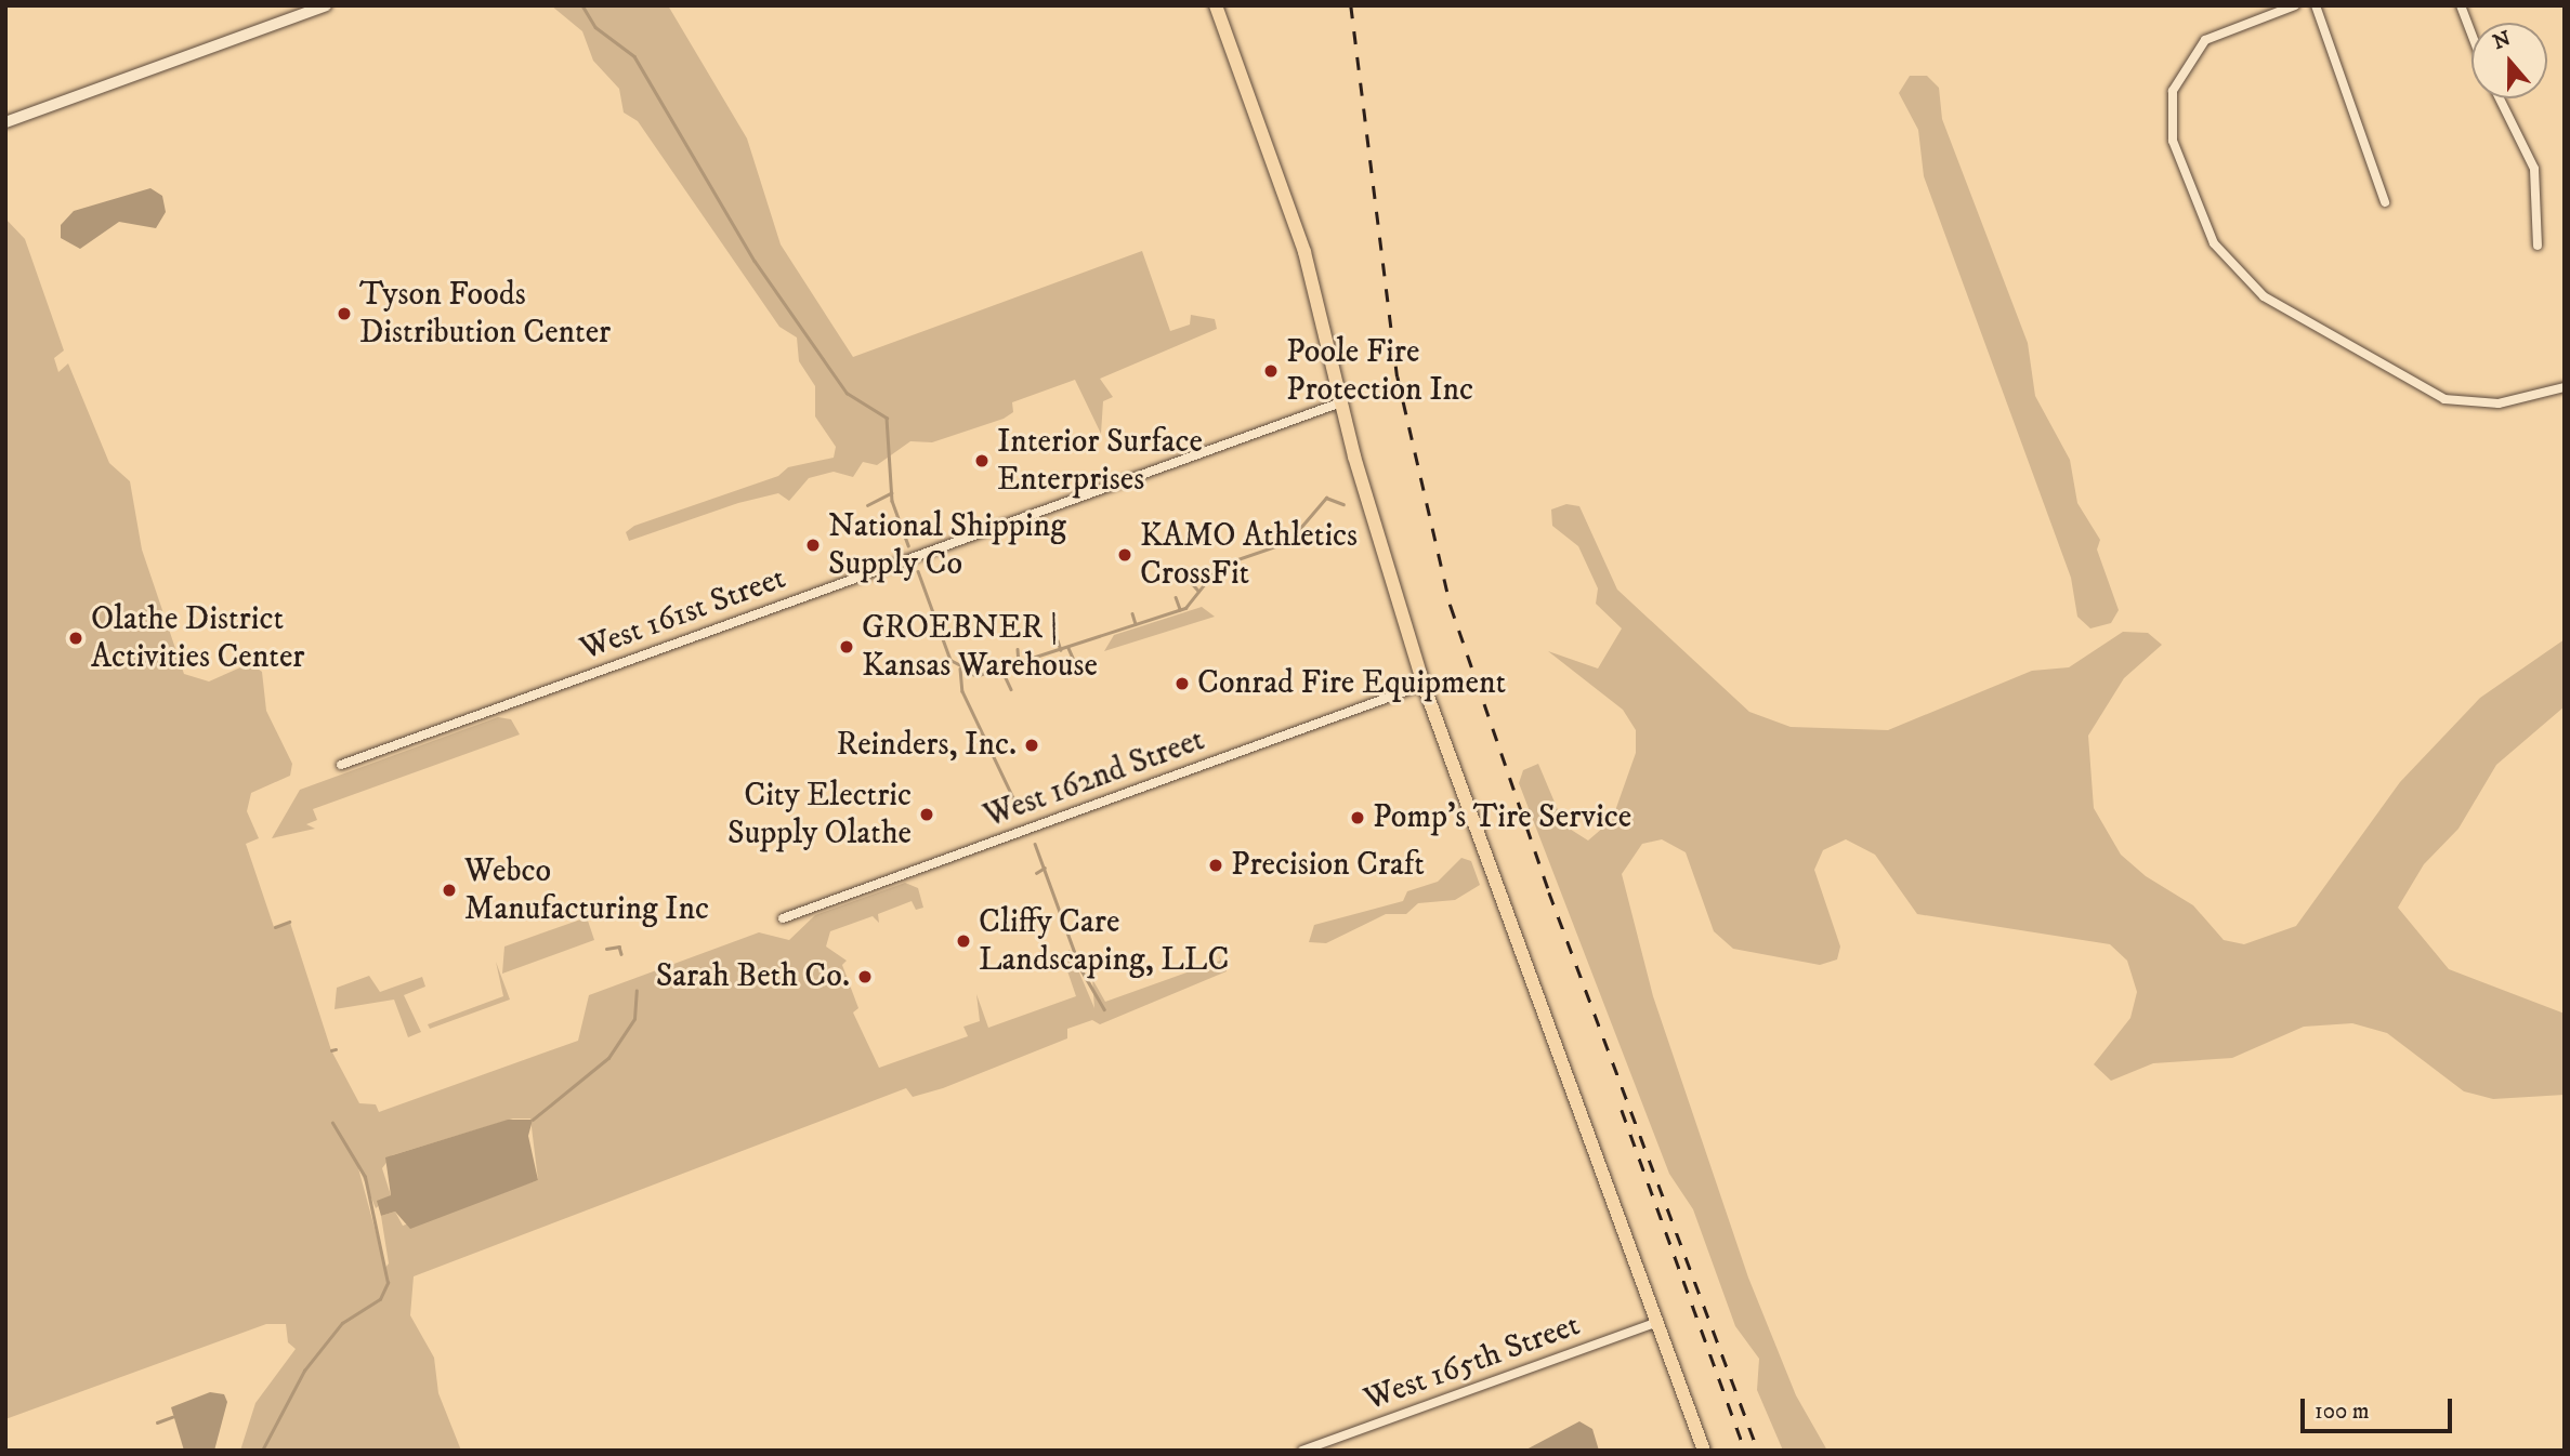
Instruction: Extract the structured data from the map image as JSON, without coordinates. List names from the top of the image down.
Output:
{
  "streets": {
    "street": ["West 161st Street", "West 162nd Street", "West 165th Street"]
  },
  "places": [
    "Tyson Foods Distribution Center",
    "Poole Fire Protection Inc",
    "Interior Surface Enterprises",
    "National Shipping Supply Co",
    "KAMO Athletics CrossFit",
    "Olathe District Activities Center",
    "GROEBNER | Kansas Warehouse",
    "Conrad Fire Equipment",
    "Reinders, Inc.",
    "City Electric Supply Olathe",
    "Pomp's Tire Service",
    "Precision Craft",
    "Webco Manufacturing Inc",
    "Cliffy Care Landscaping, LLC",
    "Sarah Beth Co."
  ],
  "scale_bar": "100 m",
  "north": "top"
}
